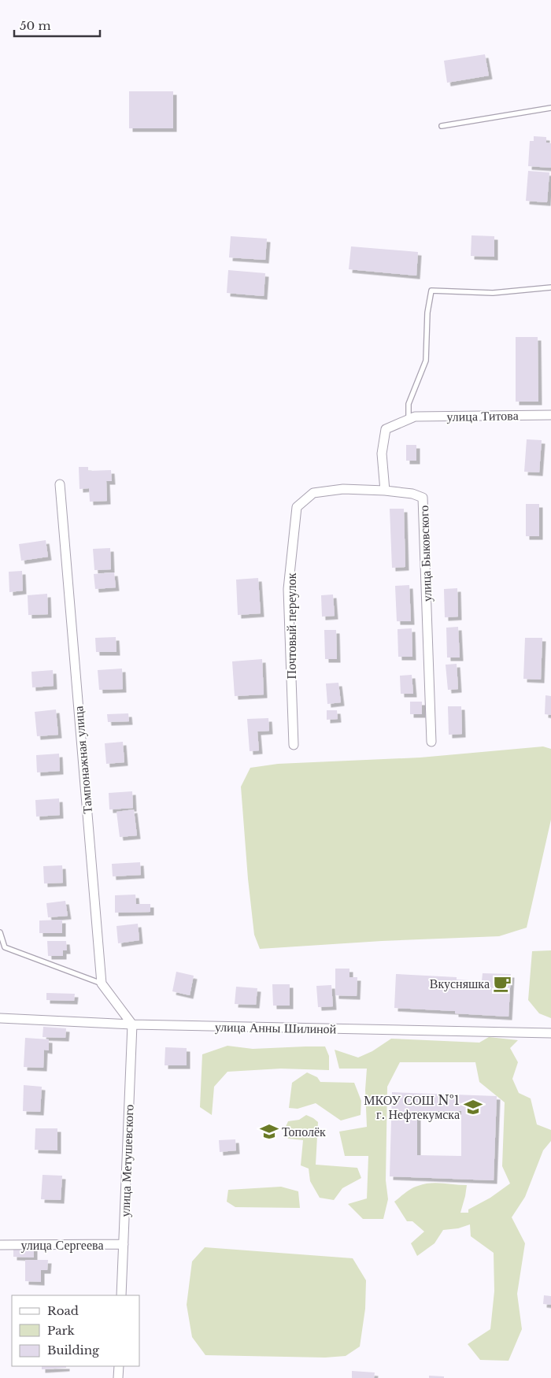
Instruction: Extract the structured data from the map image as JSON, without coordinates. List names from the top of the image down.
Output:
{
  "streets": {
    "street": [
      "улица Титова",
      "улица Быковского",
      "Почтовый переулок",
      "Тампонажная улица",
      "улица Анны Шилиной",
      "улица Метушевского",
      "улица Сергеева"
    ]
  },
  "crossings": [
    ["улица Быковского", "Почтовый переулок"],
    ["улица Анны Шилиной", "улица Метушевского"],
    ["улица Метушевского", "улица Сергеева"]
  ],
  "places": {
    "cafe": ["Вкусняшка"],
    "school or university": ["МКОУ СОШ №1 г. Нефтекумска", "Тополёк"]
  },
  "legend": ["Road", "Park", "Building"],
  "scale_bar": "50 m"
}
